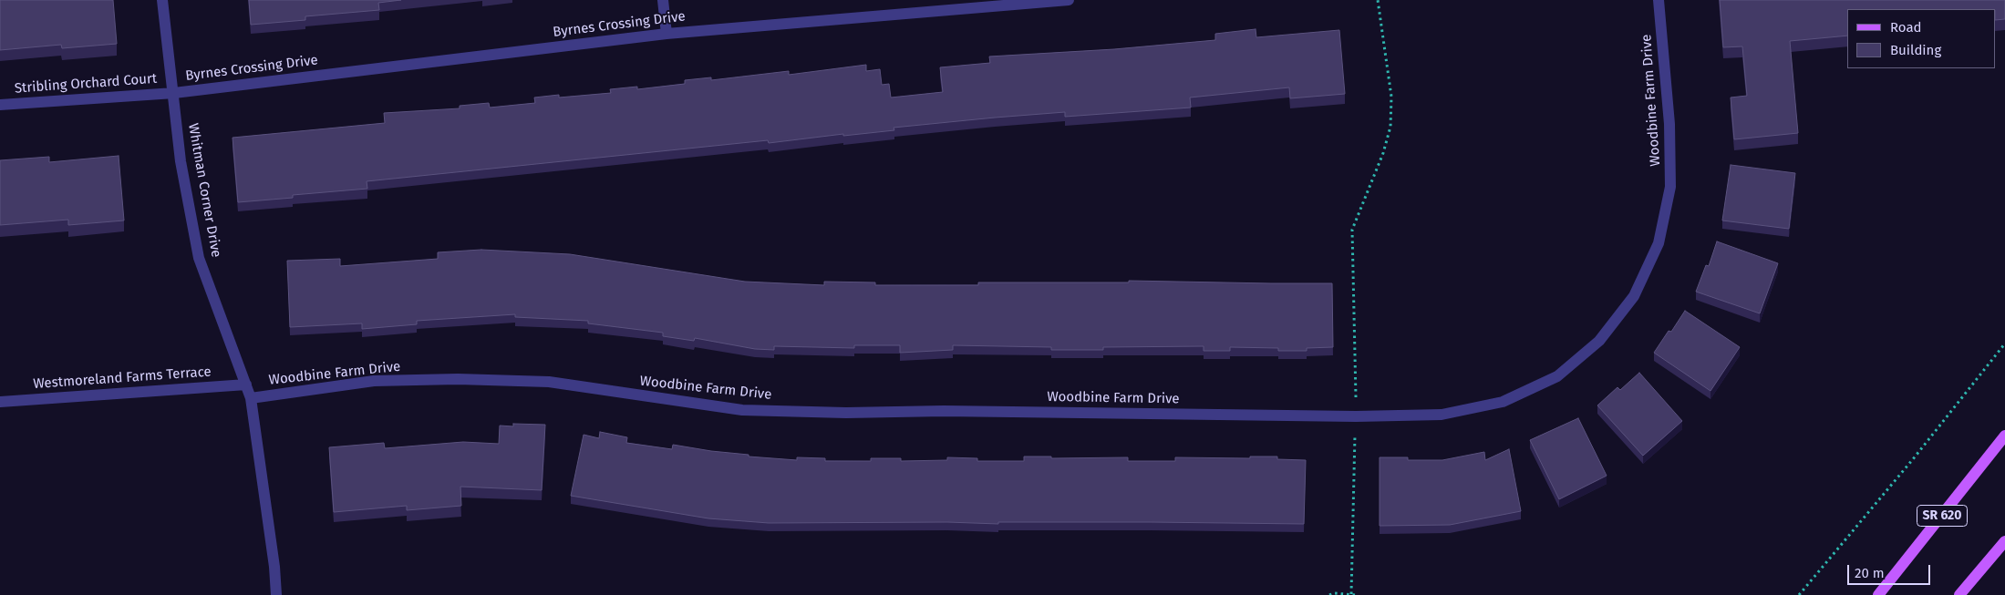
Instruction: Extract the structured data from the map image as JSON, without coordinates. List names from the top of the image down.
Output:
{
  "streets": {
    "main road": ["SR 620"],
    "street": [
      "Byrnes Crossing Drive",
      "Stribling Orchard Court",
      "Woodbine Farm Drive",
      "Whitman Corner Drive",
      "Westmoreland Farms Terrace"
    ]
  },
  "crossings": [
    ["Byrnes Crossing Drive", "Stribling Orchard Court"],
    ["Byrnes Crossing Drive", "Whitman Corner Drive"],
    ["Stribling Orchard Court", "Whitman Corner Drive"],
    ["Woodbine Farm Drive", "Whitman Corner Drive"],
    ["Whitman Corner Drive", "Westmoreland Farms Terrace"]
  ],
  "legend": ["Road", "Building"],
  "scale_bar": "20 m"
}
